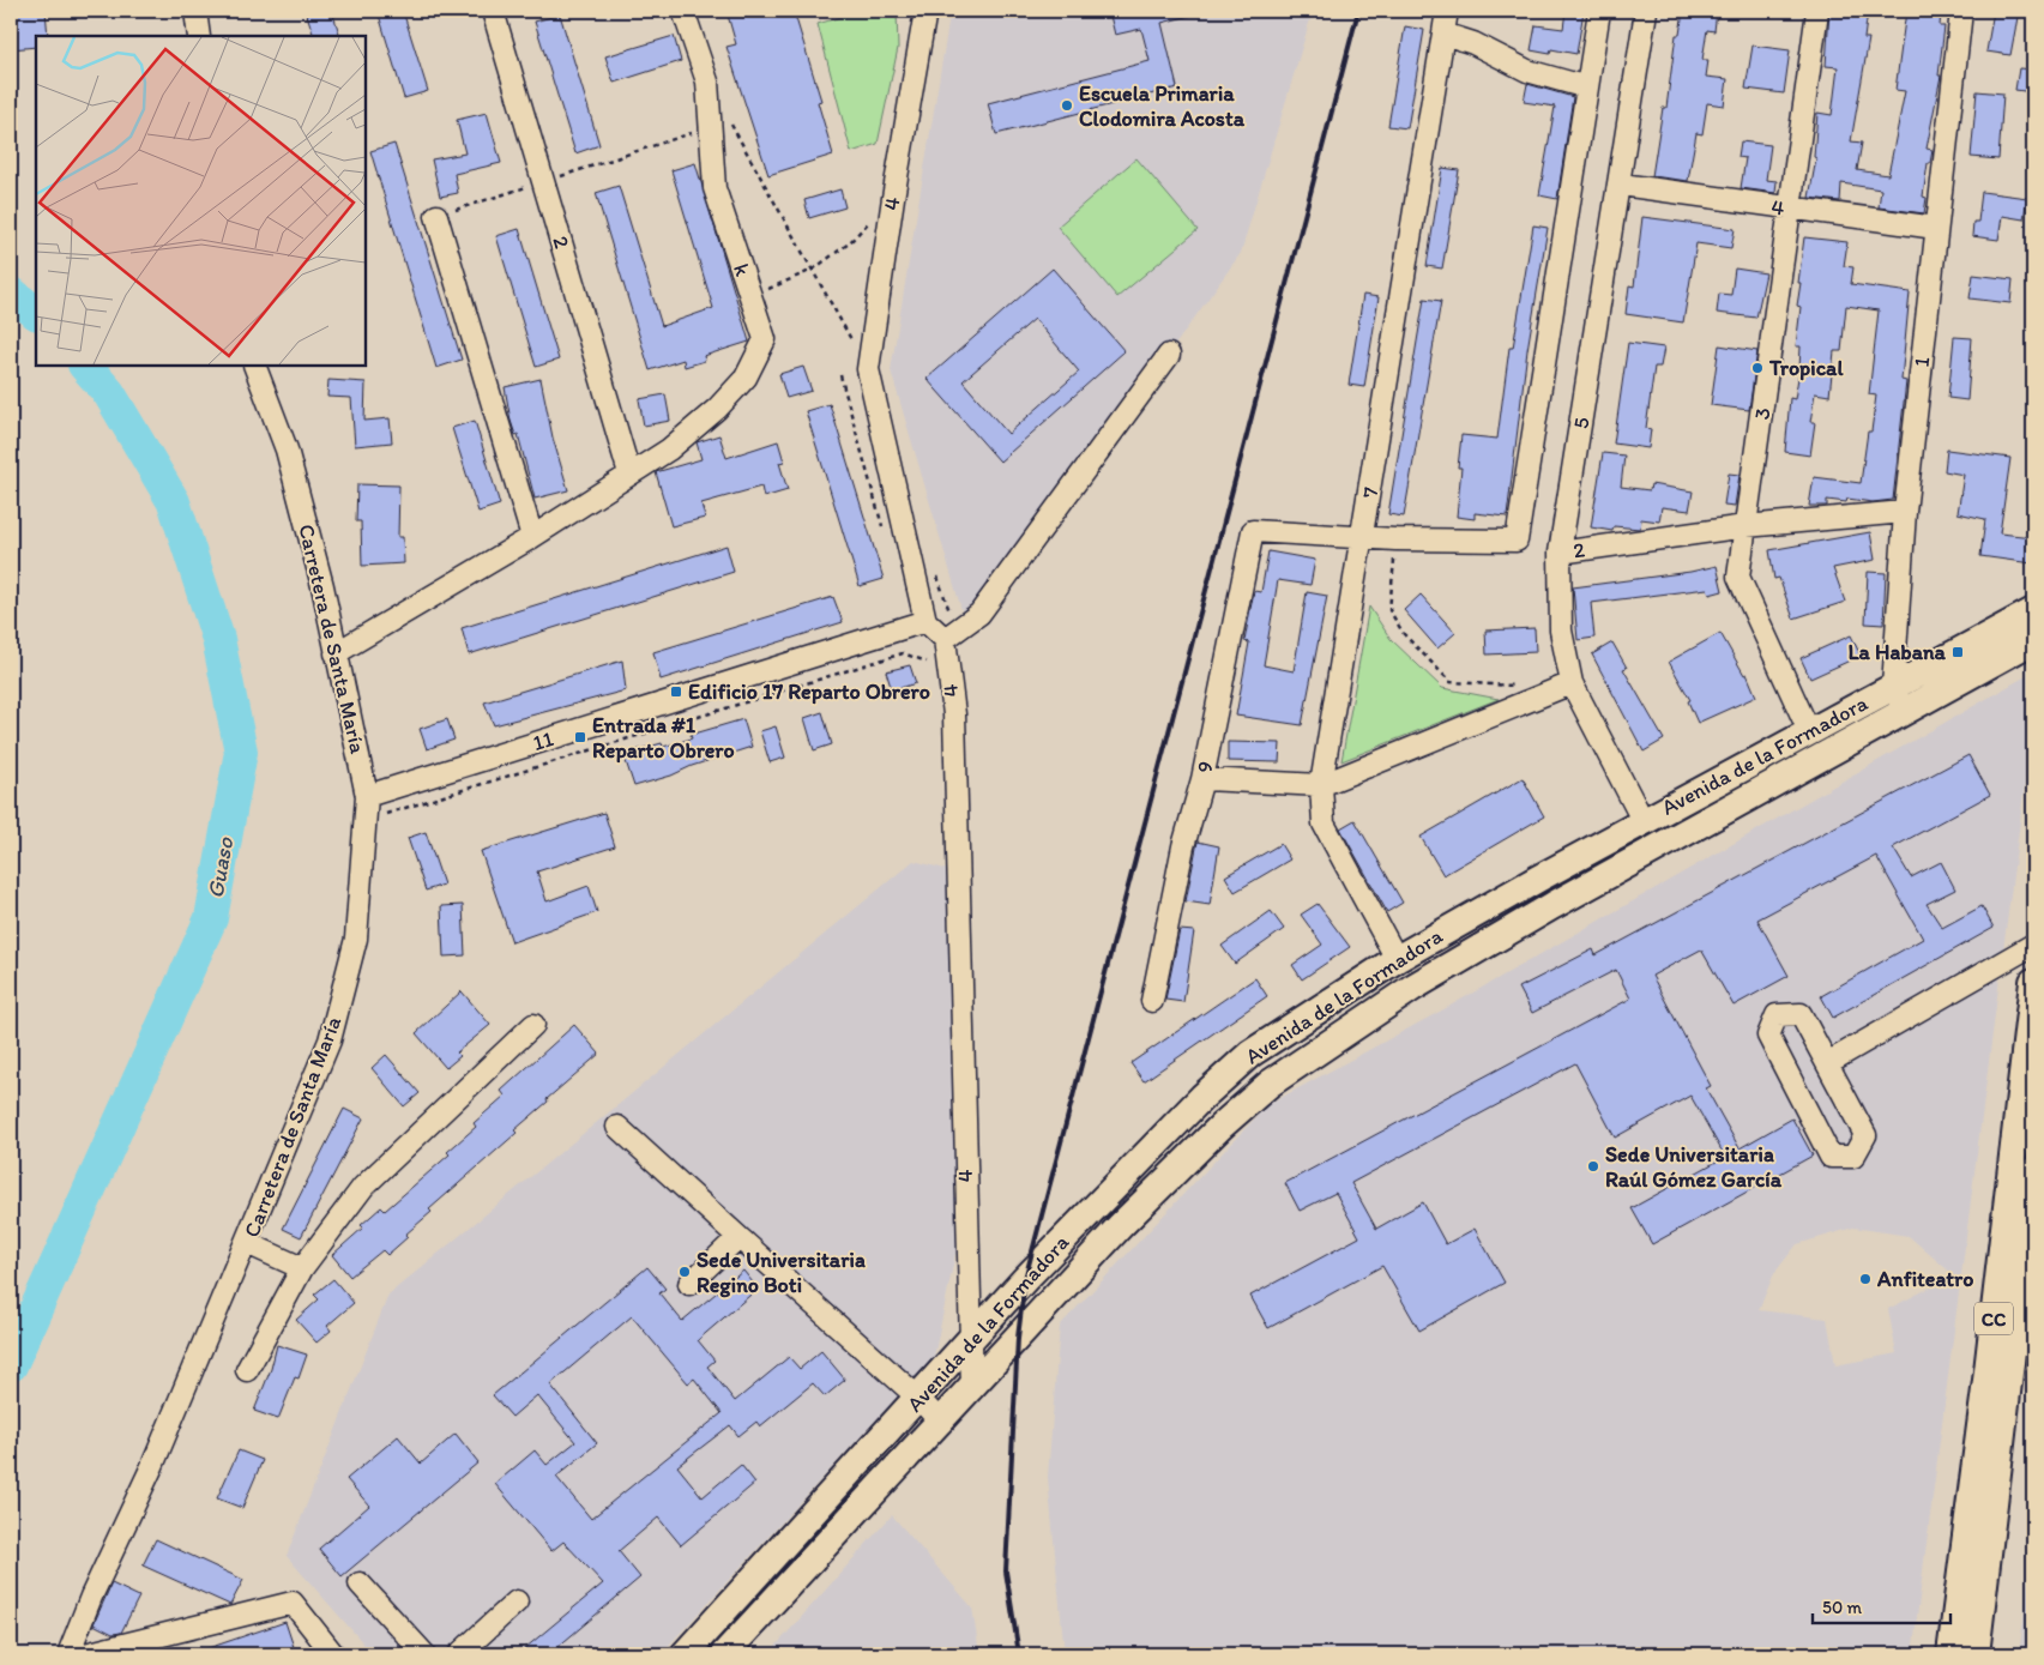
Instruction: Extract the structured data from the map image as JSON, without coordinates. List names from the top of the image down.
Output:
{
  "streets": {
    "main road": ["Avenida de la Formadora", "CC"],
    "street": [
      "4",
      "2",
      "k",
      "1",
      "3",
      "5",
      "7",
      "Carretera de Santa María",
      "11",
      "9"
    ]
  },
  "crossings": [
    ["4", "1"],
    ["4", "3"],
    ["4", "5"],
    ["4", "11"],
    ["4", "Avenida de la Formadora"],
    ["2", "k"],
    ["2", "1"],
    ["2", "3"],
    ["2", "5"],
    ["k", "Carretera de Santa María"],
    ["1", "Avenida de la Formadora"],
    ["3", "Avenida de la Formadora"],
    ["5", "Avenida de la Formadora"],
    ["7", "Avenida de la Formadora"],
    ["7", "9"],
    ["Carretera de Santa María", "11"]
  ],
  "water": ["Guaso"],
  "places": {
    "other": [
      "Escuela Primaria Clodomira Acosta",
      "Tropical",
      "Sede Universitaria Raúl Gómez García",
      "Sede Universitaria Regino Boti",
      "Anfiteatro"
    ],
    "transit": ["La Habana", "Edificio 17 Reparto Obrero", "Entrada #1 Reparto Obrero"]
  },
  "scale_bar": "50 m"
}
